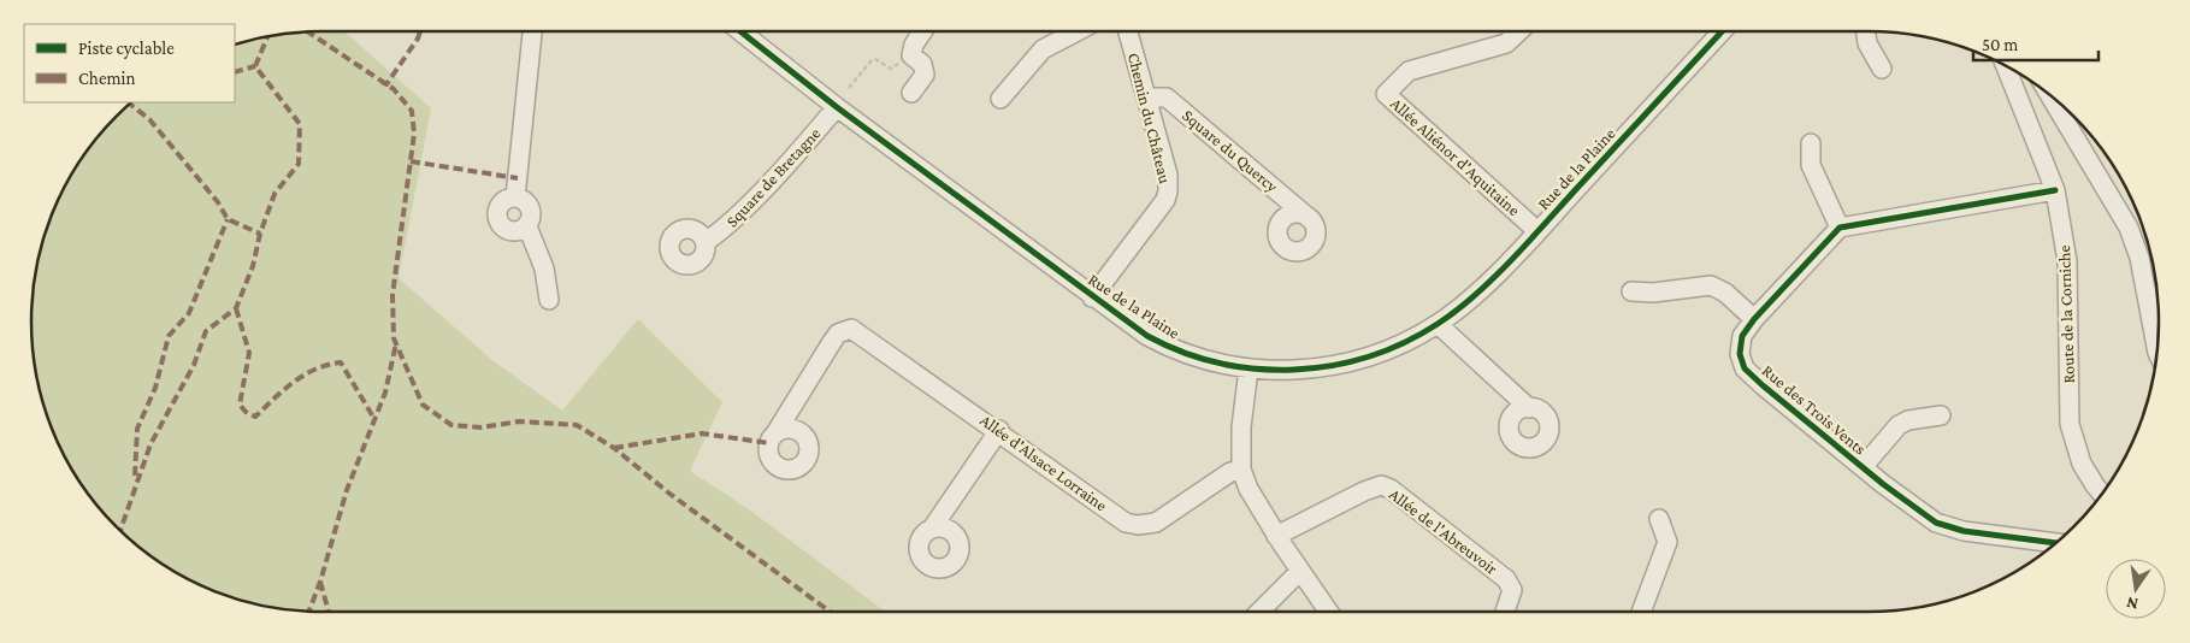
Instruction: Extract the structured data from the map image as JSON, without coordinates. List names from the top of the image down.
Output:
{
  "streets": {
    "street": [
      "Chemin du Château",
      "Square du Quercy",
      "Allée Aliénor d'Aquitaine",
      "Rue de la Plaine",
      "Square de Bretagne",
      "Route de la Corniche",
      "Rue des Trois Vents",
      "Allée d'Alsace Lorraine",
      "Allée de l'Abreuvoir"
    ]
  },
  "crossings": [
    ["Chemin du Château", "Square du Quercy"],
    ["Chemin du Château", "Rue de la Plaine"],
    ["Allée Aliénor d'Aquitaine", "Rue de la Plaine"],
    ["Rue de la Plaine", "Square de Bretagne"]
  ],
  "legend": ["Piste cyclable", "Chemin"],
  "scale_bar": "50 m",
  "north": "bottom"
}
